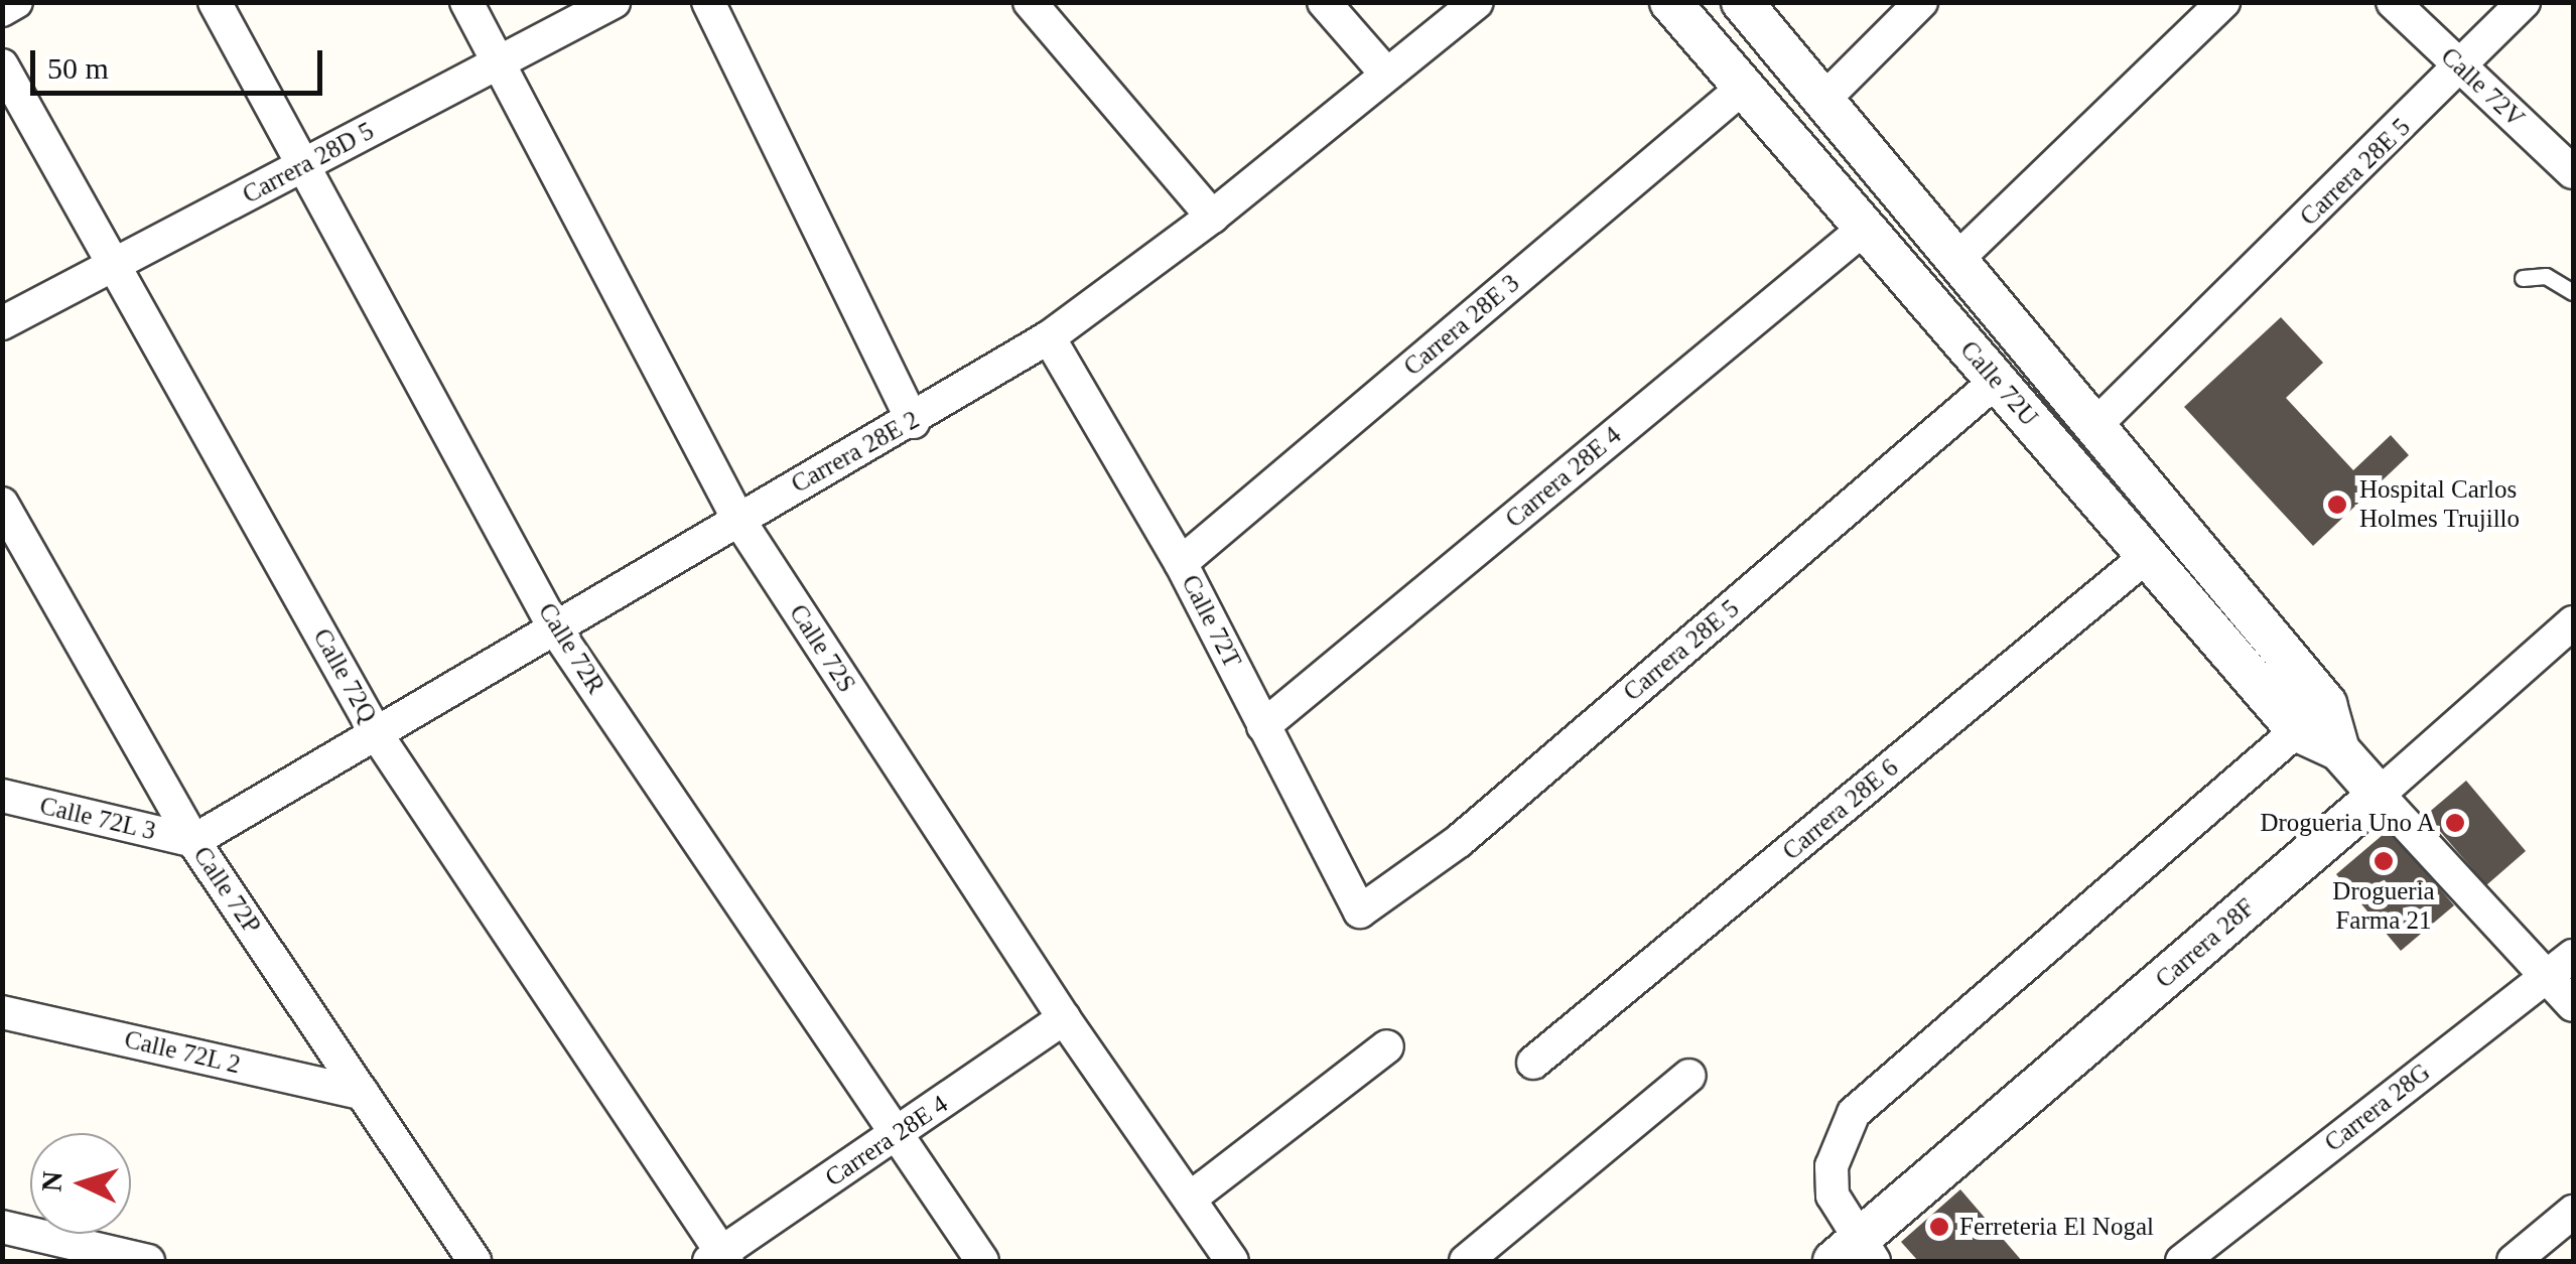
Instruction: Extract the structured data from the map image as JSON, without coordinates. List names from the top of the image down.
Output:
{
  "streets": {
    "street": [
      "Calle 72V",
      "Carrera 28D 5",
      "Carrera 28E 5",
      "Carrera 28E 3",
      "Calle 72U",
      "Carrera 28E 2",
      "Carrera 28E 4",
      "Calle 72T",
      "Calle 72R",
      "Calle 72S",
      "Calle 72Q",
      "Carrera 28E 6",
      "Calle 72L 3",
      "Calle 72P",
      "Carrera 28F",
      "Calle 72L 2",
      "Carrera 28G"
    ]
  },
  "crossings": [
    ["Calle 72V", "Carrera 28E 5"],
    ["Carrera 28D 5", "Calle 72R"],
    ["Carrera 28D 5", "Calle 72S"],
    ["Carrera 28D 5", "Calle 72Q"],
    ["Carrera 28E 5", "Calle 72U"],
    ["Carrera 28E 5", "Calle 72T"],
    ["Carrera 28E 3", "Calle 72U"],
    ["Carrera 28E 3", "Calle 72T"],
    ["Calle 72U", "Carrera 28E 4"],
    ["Calle 72U", "Carrera 28E 6"],
    ["Calle 72U", "Carrera 28F"],
    ["Calle 72U", "Carrera 28G"],
    ["Carrera 28E 2", "Calle 72T"],
    ["Carrera 28E 2", "Calle 72R"],
    ["Carrera 28E 2", "Calle 72S"],
    ["Carrera 28E 2", "Calle 72Q"],
    ["Carrera 28E 2", "Calle 72L 3"],
    ["Carrera 28E 2", "Calle 72P"],
    ["Carrera 28E 4", "Calle 72T"],
    ["Carrera 28E 4", "Calle 72R"],
    ["Carrera 28E 4", "Calle 72S"],
    ["Carrera 28E 4", "Calle 72Q"],
    ["Calle 72L 3", "Calle 72P"],
    ["Calle 72P", "Calle 72L 2"]
  ],
  "places": [
    "Hospital Carlos Holmes Trujillo",
    "Drogueria Uno A",
    "Drogueria Farma 21",
    "Ferreteria El Nogal"
  ],
  "scale_bar": "50 m",
  "north": "left"
}
